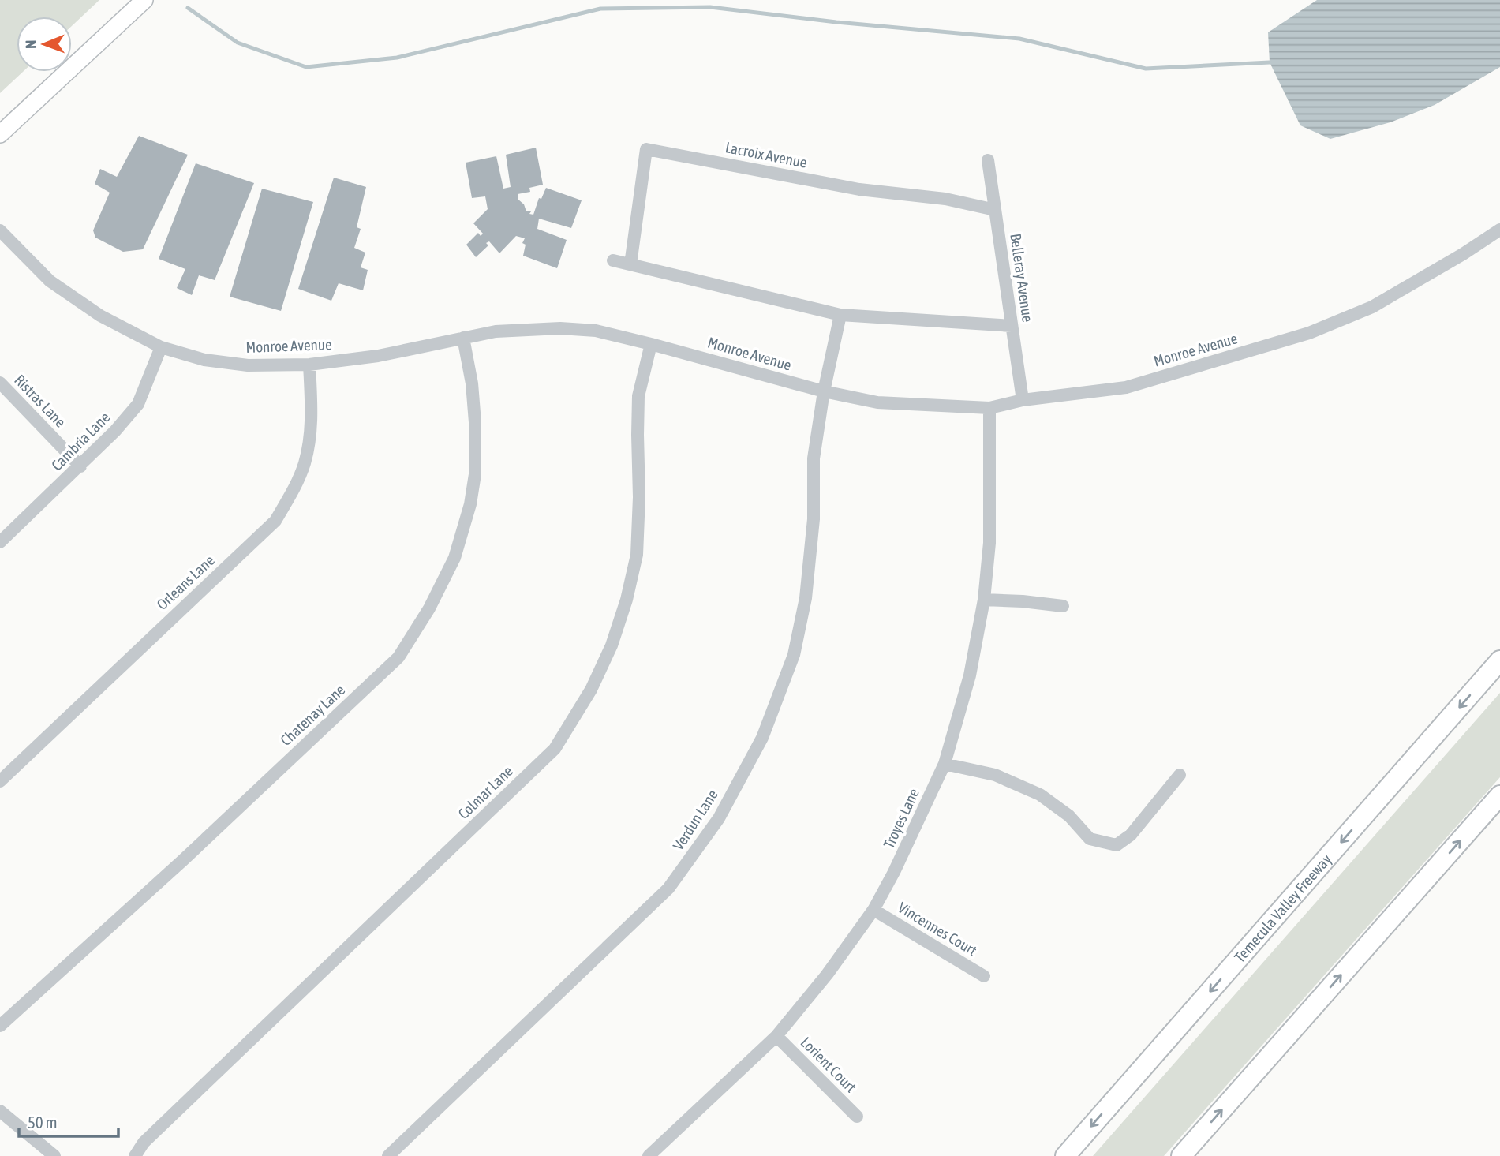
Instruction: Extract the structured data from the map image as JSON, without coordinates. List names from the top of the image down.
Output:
{
  "streets": {
    "highway": ["Temecula Valley Freeway"],
    "street": [
      "Lacroix Avenue",
      "Belleray Avenue",
      "Monroe Avenue",
      "Ristras Lane",
      "Cambria Lane",
      "Orleans Lane",
      "Chatenay Lane",
      "Colmar Lane",
      "Troyes Lane",
      "Verdun Lane",
      "Vincennes Court",
      "Lorient Court"
    ]
  },
  "crossings": [
    ["Lacroix Avenue", "Belleray Avenue"],
    ["Belleray Avenue", "Monroe Avenue"],
    ["Monroe Avenue", "Cambria Lane"],
    ["Monroe Avenue", "Orleans Lane"],
    ["Monroe Avenue", "Chatenay Lane"],
    ["Monroe Avenue", "Colmar Lane"],
    ["Monroe Avenue", "Troyes Lane"],
    ["Monroe Avenue", "Verdun Lane"],
    ["Ristras Lane", "Cambria Lane"],
    ["Troyes Lane", "Vincennes Court"],
    ["Troyes Lane", "Lorient Court"]
  ],
  "scale_bar": "50 m",
  "north": "left"
}
